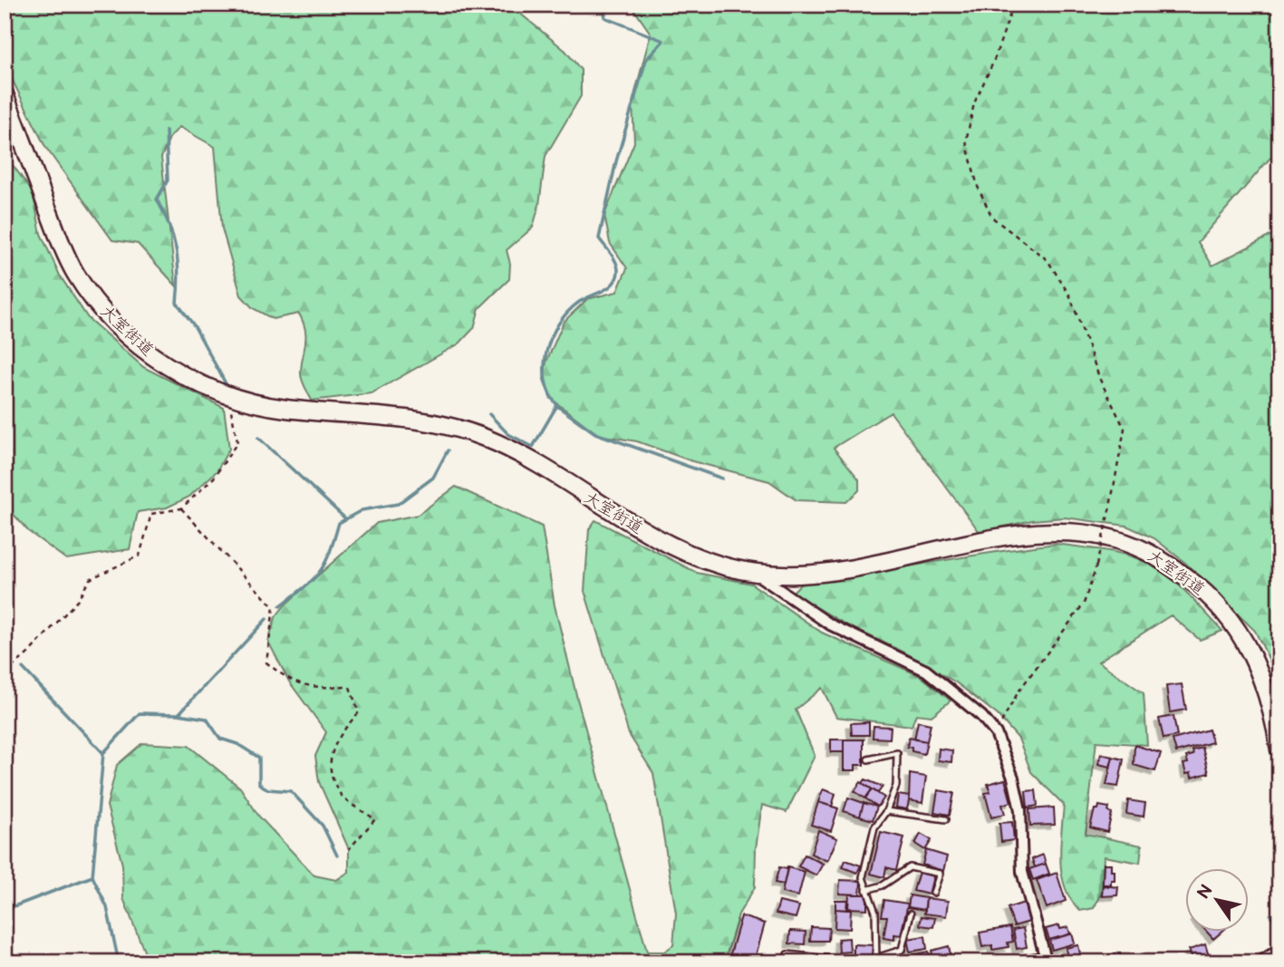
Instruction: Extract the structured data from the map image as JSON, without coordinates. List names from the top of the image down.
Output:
{
  "streets": {
    "main road": ["大室街道"]
  },
  "north": "top left"
}
